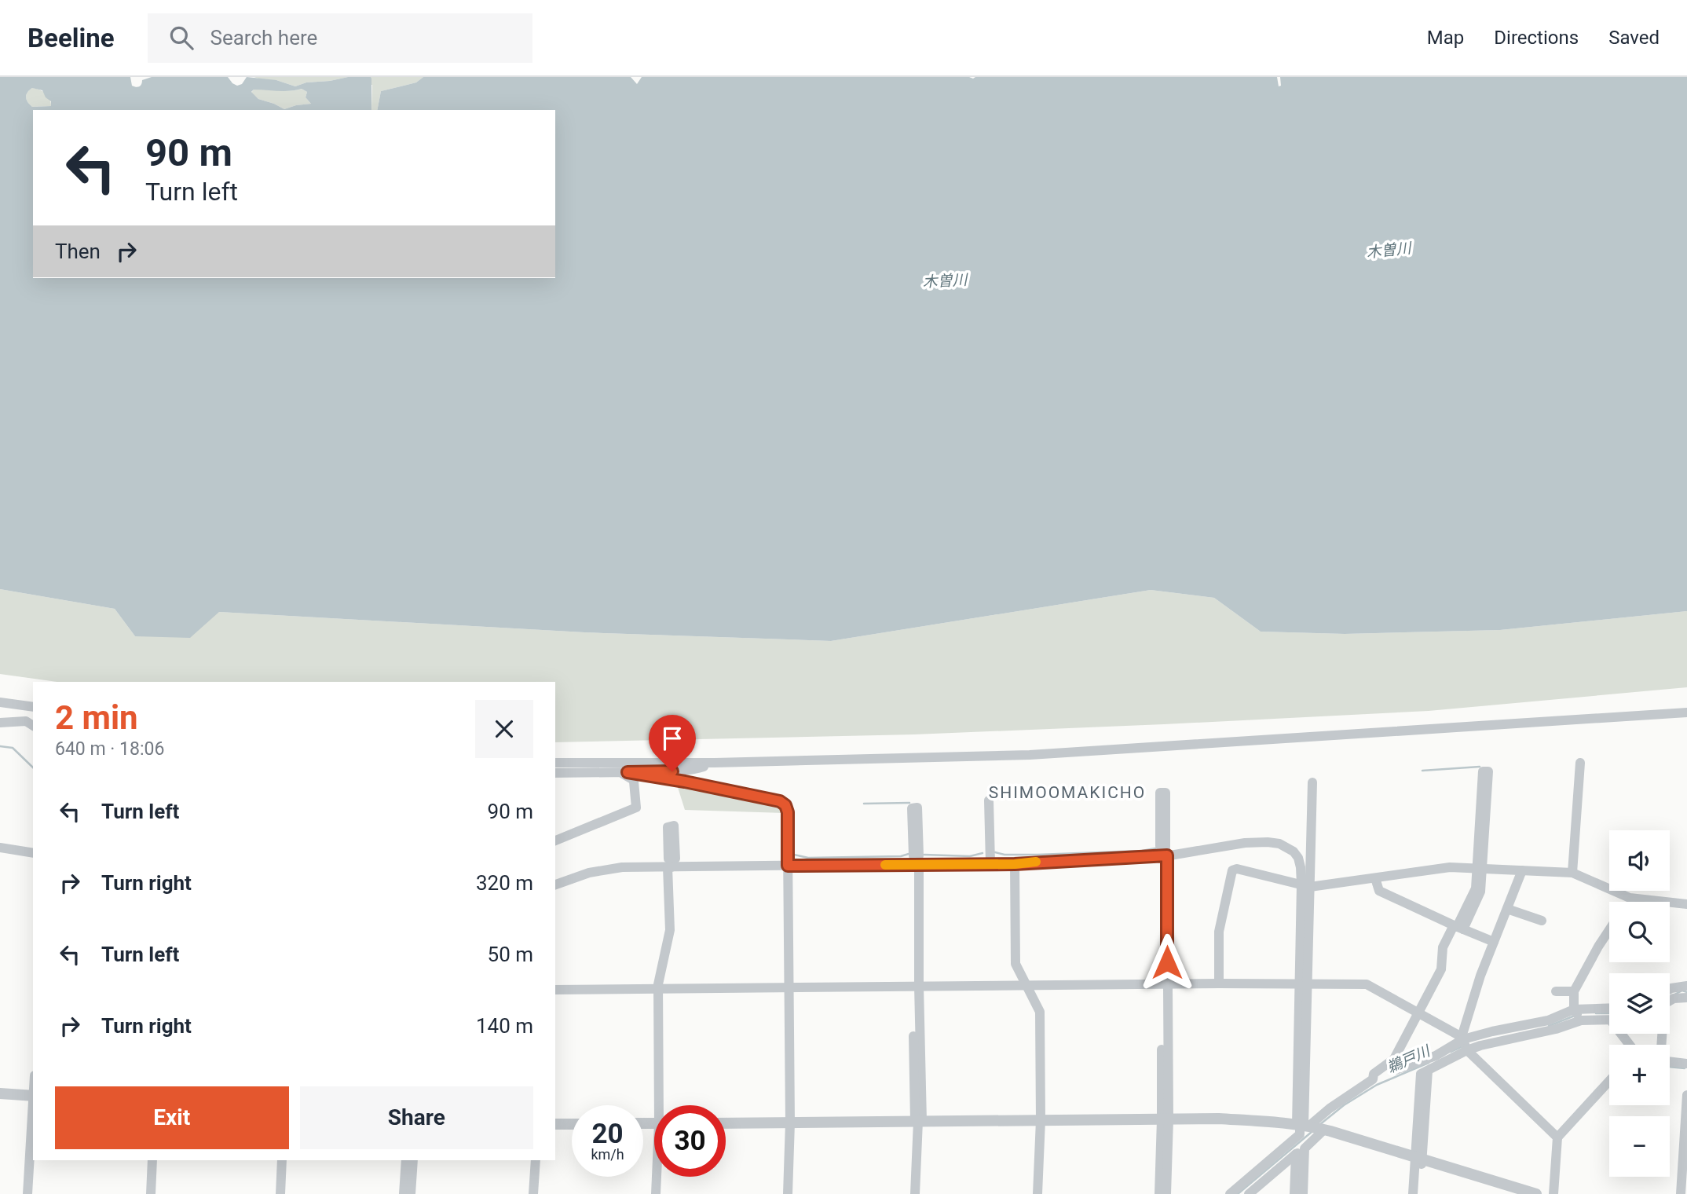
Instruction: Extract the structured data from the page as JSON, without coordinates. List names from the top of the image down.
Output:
{
  "districts": ["SHIMOOMAKICHO"],
  "water": ["木曽川", "鵜戸川"],
  "page": {
    "header": "Beeline",
    "search": "Search here",
    "nav": ["Map", "Directions", "Saved"],
    "turn": ["90 m", "Turn left"],
    "then": "Then",
    "heading": ["2 min", "640 m · 18:06"],
    "list": [
      {
        "name": "Turn left",
        "value": "90 m"
      },
      {
        "name": "Turn right",
        "value": "320 m"
      },
      {
        "name": "Turn left",
        "value": "50 m"
      },
      {
        "name": "Turn right",
        "value": "140 m"
      }
    ],
    "map_buttons": ["+", "−"],
    "buttons": ["Exit", "Share"],
    "speed": "20 km/h",
    "limit": "30"
  }
}
